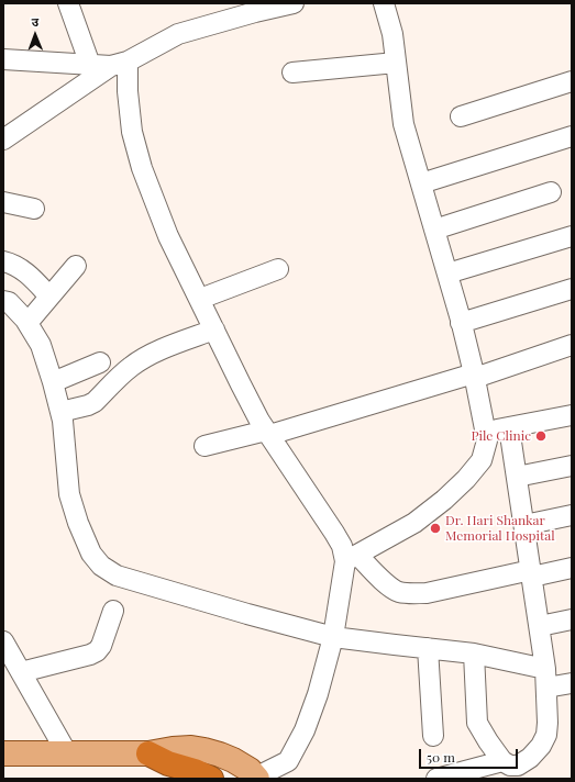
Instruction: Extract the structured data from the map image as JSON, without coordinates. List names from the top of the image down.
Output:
{
  "places": ["Pile Clinic", "Dr. Hari Shankar Memorial Hospital"],
  "scale_bar": "50 m",
  "north": "top"
}
